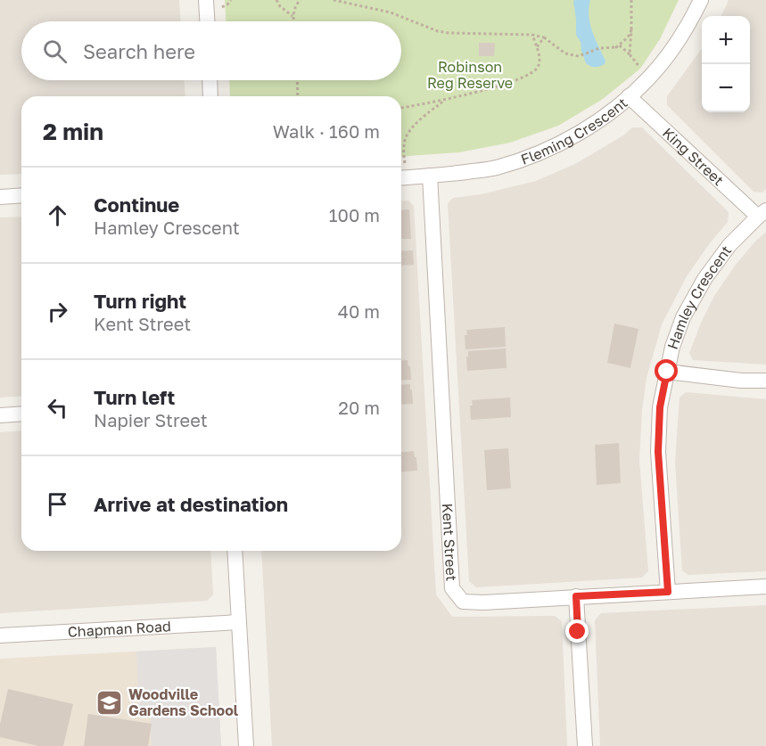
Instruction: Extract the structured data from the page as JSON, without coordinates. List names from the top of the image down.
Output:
{
  "streets": {
    "street": [
      "Fleming Crescent",
      "King Street",
      "Hamley Crescent",
      "Kent Street",
      "Chapman Road"
    ]
  },
  "crossings": [
    ["Fleming Crescent", "King Street"],
    ["Fleming Crescent", "Kent Street"],
    ["King Street", "Hamley Crescent"],
    ["Hamley Crescent", "Kent Street"]
  ],
  "parks": ["Robinson Reg Reserve"],
  "places": {
    "school or university": ["Woodville Gardens School"]
  },
  "page": {
    "map_buttons": ["+", "−"],
    "search": "Search here",
    "heading": ["2 min", "Walk · 160 m"],
    "list": [
      ["Continue", "Hamley Crescent", "100 m"],
      ["Turn right", "Kent Street", "40 m"],
      ["Turn left", "Napier Street", "20 m"],
      "Arrive at destination"
    ]
  }
}
